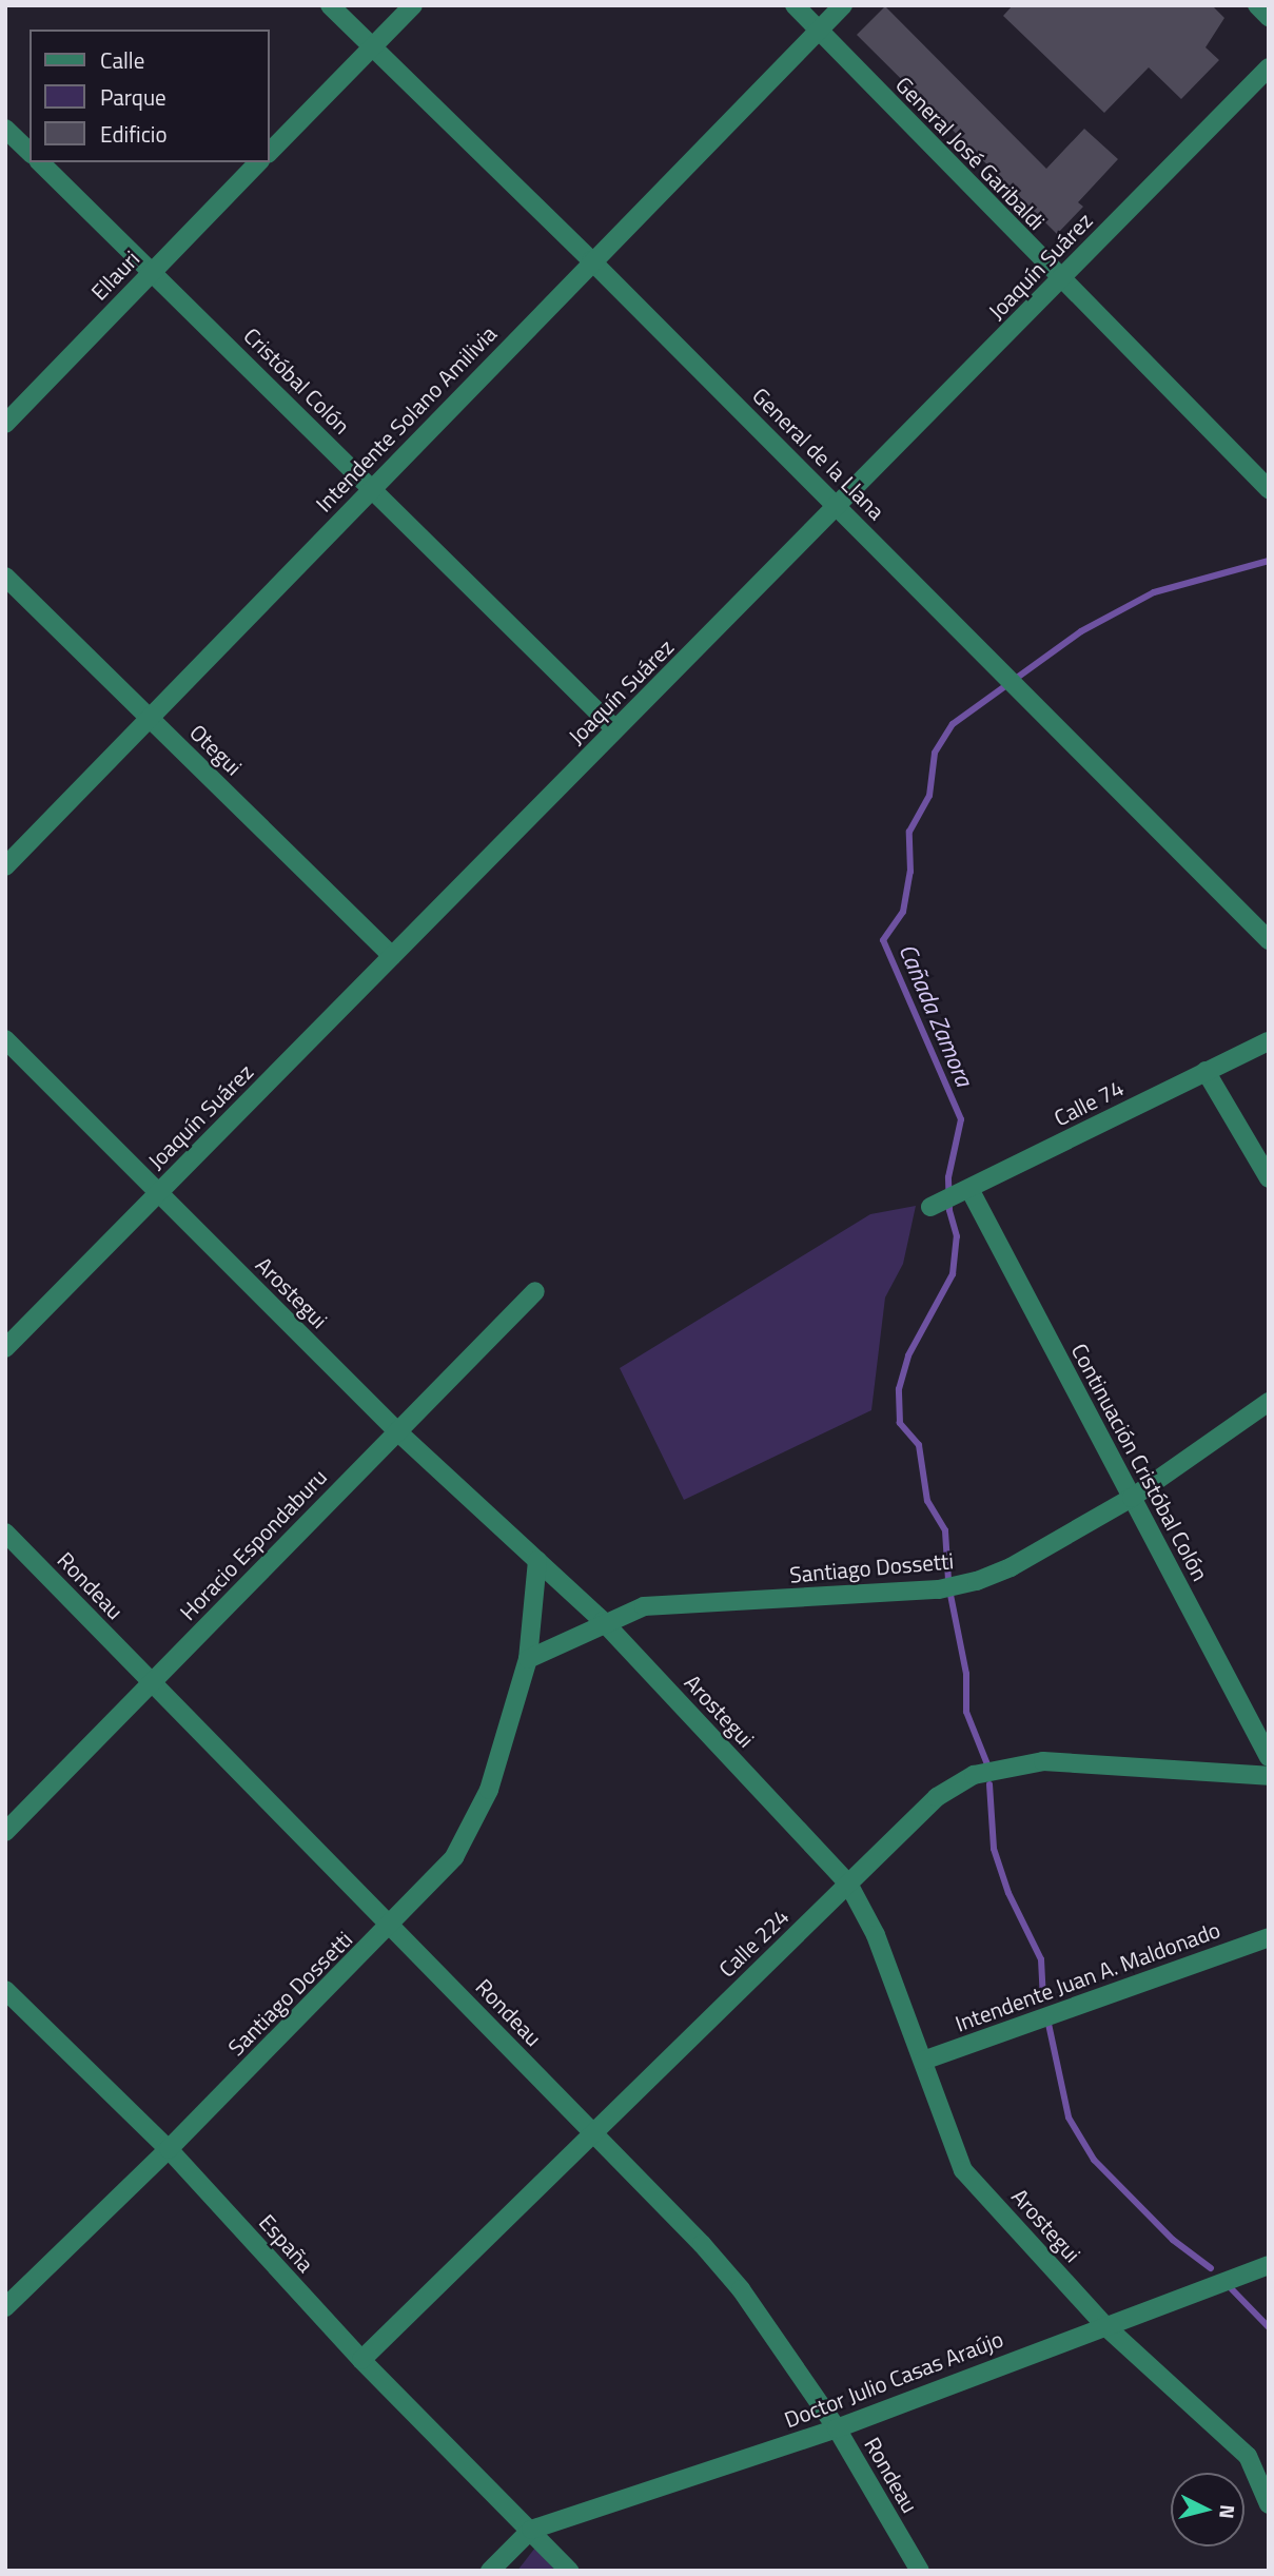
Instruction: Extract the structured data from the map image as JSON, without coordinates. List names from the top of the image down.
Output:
{
  "streets": {
    "street": [
      "General José Garibaldi",
      "Joaquín Suárez",
      "Ellauri",
      "Cristóbal Colón",
      "Intendente Solano Amilivia",
      "General de la Llana",
      "Otegui",
      "Calle 74",
      "Arostegui",
      "Continuación Cristóbal Colón",
      "Horacio Espondaburu",
      "Santiago Dossetti",
      "Rondeau",
      "Calle 224",
      "Intendente Juan A. Maldonado",
      "España",
      "Doctor Julio Casas Araújo"
    ]
  },
  "crossings": [
    ["General José Garibaldi", "Joaquín Suárez"],
    ["General José Garibaldi", "Intendente Solano Amilivia"],
    ["Joaquín Suárez", "Cristóbal Colón"],
    ["Joaquín Suárez", "General de la Llana"],
    ["Joaquín Suárez", "Otegui"],
    ["Joaquín Suárez", "Arostegui"],
    ["Ellauri", "Cristóbal Colón"],
    ["Cristóbal Colón", "Intendente Solano Amilivia"],
    ["Intendente Solano Amilivia", "General de la Llana"],
    ["Intendente Solano Amilivia", "Otegui"],
    ["Calle 74", "Continuación Cristóbal Colón"],
    ["Arostegui", "Horacio Espondaburu"],
    ["Arostegui", "Santiago Dossetti"],
    ["Arostegui", "Calle 224"],
    ["Arostegui", "Intendente Juan A. Maldonado"],
    ["Arostegui", "Doctor Julio Casas Araújo"],
    ["Continuación Cristóbal Colón", "Santiago Dossetti"],
    ["Horacio Espondaburu", "Rondeau"],
    ["Santiago Dossetti", "Rondeau"],
    ["Santiago Dossetti", "España"],
    ["Rondeau", "Calle 224"],
    ["Rondeau", "Doctor Julio Casas Araújo"],
    ["Calle 224", "España"],
    ["España", "Doctor Julio Casas Araújo"]
  ],
  "water": ["Cañada Zamora"],
  "legend": ["Calle", "Parque", "Edificio"],
  "north": "right"
}
